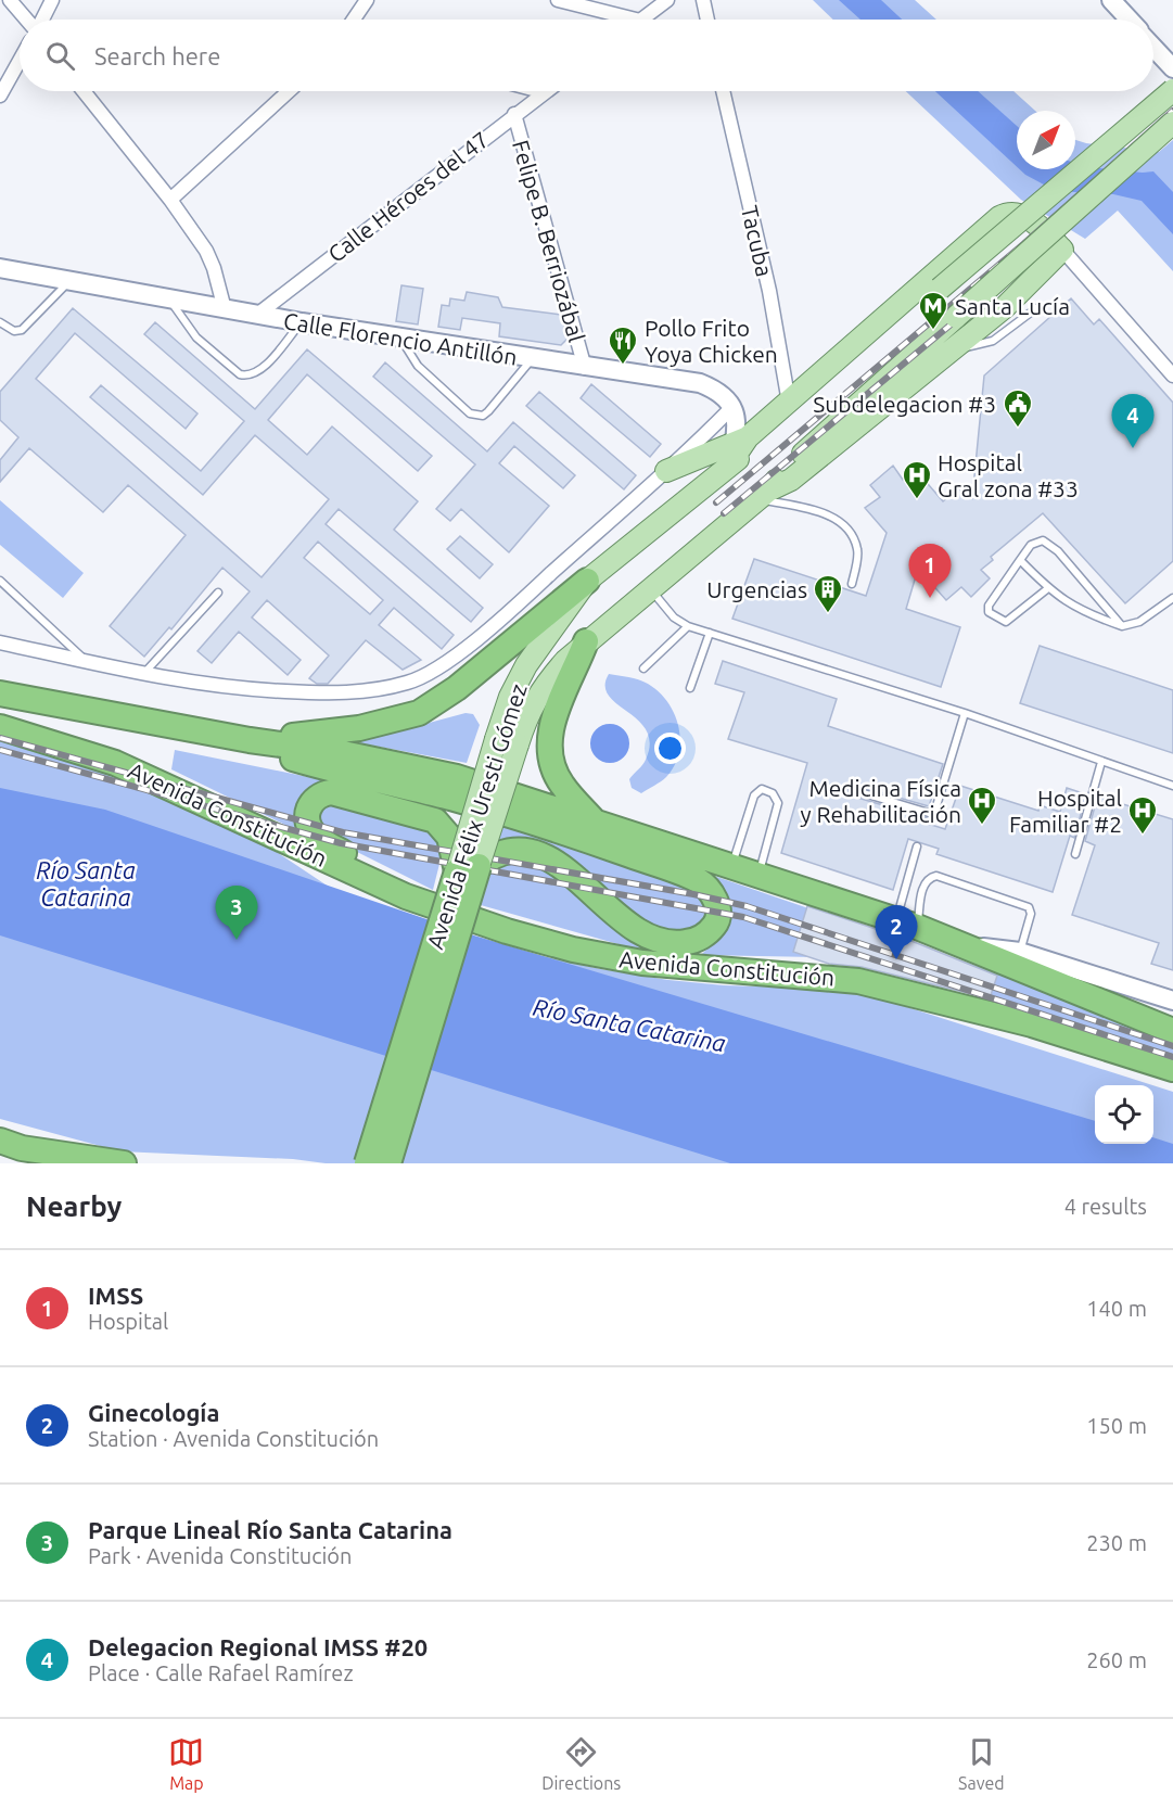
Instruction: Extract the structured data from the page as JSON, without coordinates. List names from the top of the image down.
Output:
{
  "streets": {
    "highway": ["Avenida Constitución", "Avenida Félix Uresti Gómez"],
    "street": [
      "Calle Héroes del 47",
      "Felipe B. Berriozábal",
      "Tacuba",
      "Calle Florencio Antillón"
    ]
  },
  "crossings": [
    ["Calle Héroes del 47", "Felipe B. Berriozábal"],
    ["Calle Héroes del 47", "Calle Florencio Antillón"],
    ["Felipe B. Berriozábal", "Calle Florencio Antillón"]
  ],
  "water": ["Río Santa Catarina"],
  "places": {
    "metro station": ["Santa Lucía"],
    "restaurant": ["Pollo Frito Yoya Chicken"],
    "public building": ["Subdelegacion #3"],
    "hospital": ["Hospital Gral zona #33", "Medicina Física y Rehabilitación", "Hospital Familiar #2"],
    "building": ["Urgencias"]
  },
  "north": "top right",
  "page": {
    "search": "Search here",
    "pins": [
      "4",
      "1",
      "3",
      "2"
    ],
    "heading": ["Nearby", "4 results"],
    "list": [
      {
        "mark": "1",
        "name": "IMSS",
        "note": "Hospital",
        "value": "140 m"
      },
      {
        "mark": "2",
        "name": "Ginecología",
        "note": "Station · Avenida Constitución",
        "value": "150 m"
      },
      {
        "mark": "3",
        "name": "Parque Lineal Río Santa Catarina",
        "note": "Park · Avenida Constitución",
        "value": "230 m"
      },
      {
        "mark": "4",
        "name": "Delegacion Regional IMSS #20",
        "note": "Place · Calle Rafael Ramírez",
        "value": "260 m"
      }
    ],
    "nav": ["Map", "Directions", "Saved"]
  }
}
